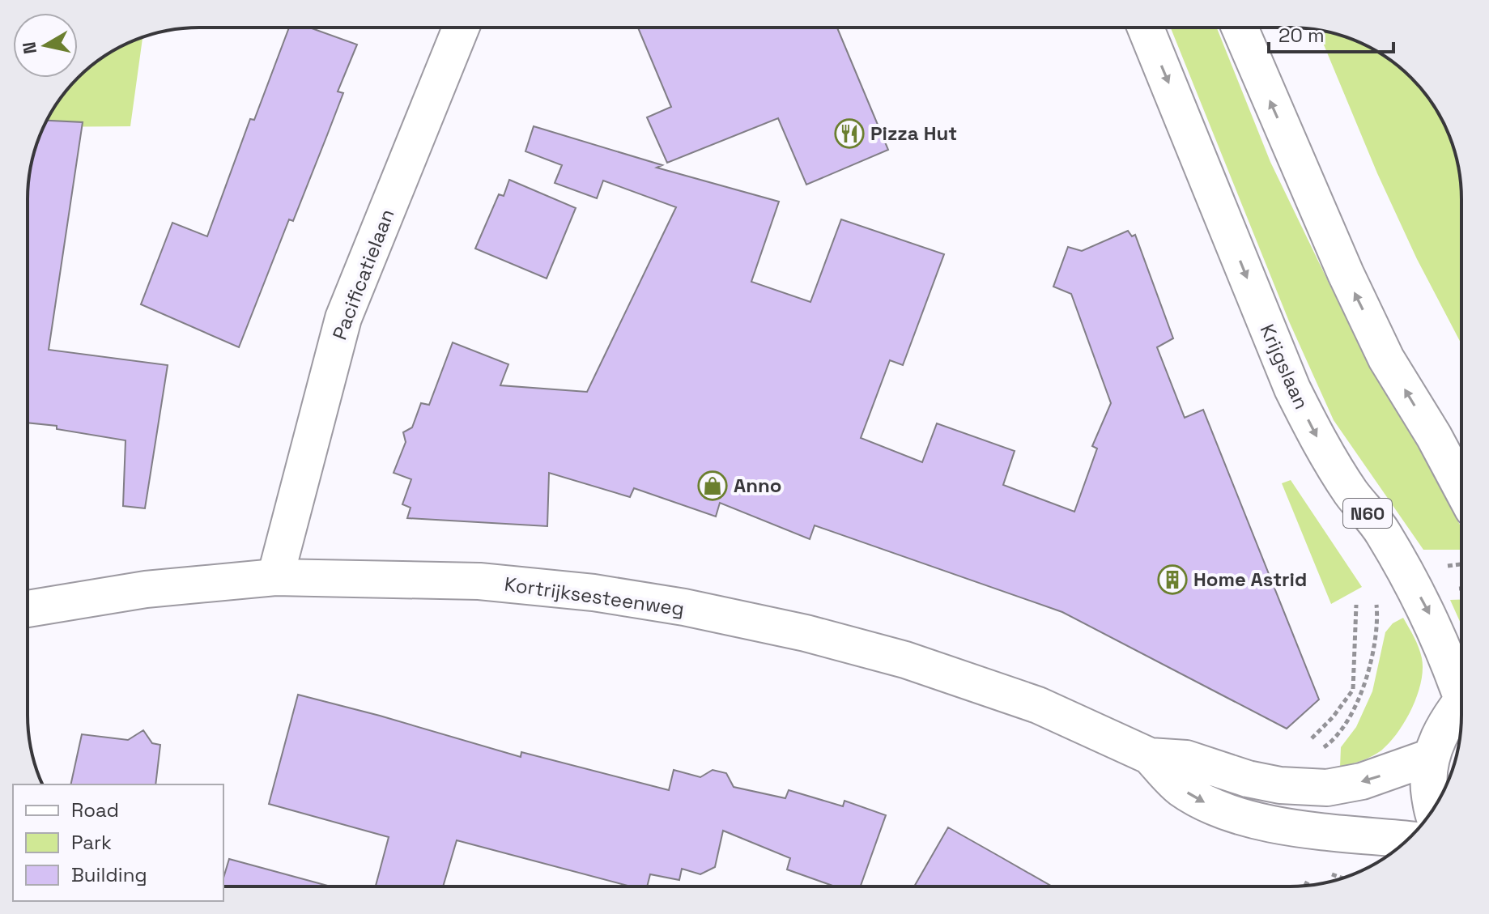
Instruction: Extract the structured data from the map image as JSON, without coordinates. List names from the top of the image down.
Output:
{
  "streets": {
    "main road": [
      "Pacificatielaan",
      "Krijgslaan",
      "N60",
      "Kortrijksesteenweg"
    ]
  },
  "crossings": [
    ["Pacificatielaan", "Kortrijksesteenweg"]
  ],
  "places": {
    "restaurant": ["Pizza Hut"],
    "shop": ["Anno"],
    "building": ["Home Astrid"]
  },
  "legend": ["Road", "Park", "Building"],
  "scale_bar": "20 m",
  "north": "left"
}
